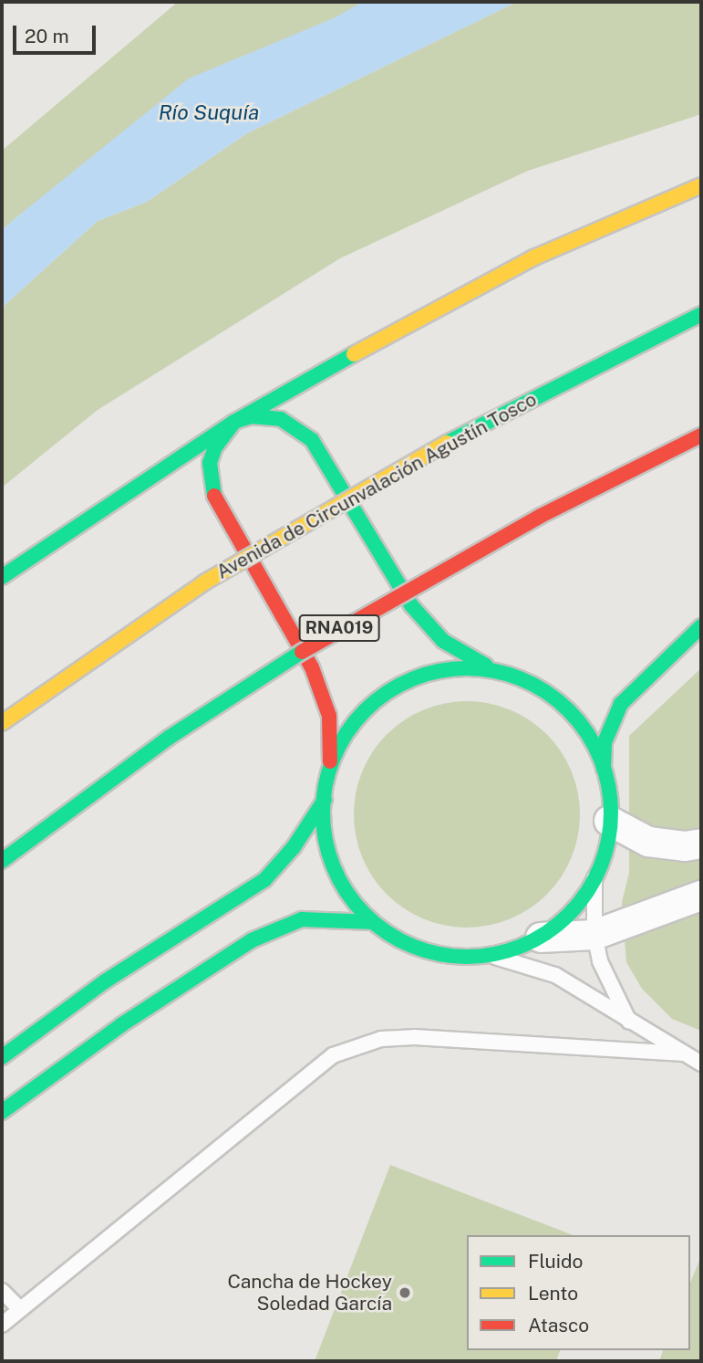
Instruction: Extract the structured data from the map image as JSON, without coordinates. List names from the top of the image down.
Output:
{
  "streets": {
    "main road": ["Avenida de Circunvalación Agustín Tosco", "RNA019"]
  },
  "water": ["Río Suquía"],
  "places": ["Cancha de Hockey Soledad García"],
  "legend": ["Fluido", "Lento", "Atasco"],
  "scale_bar": "20 m"
}
